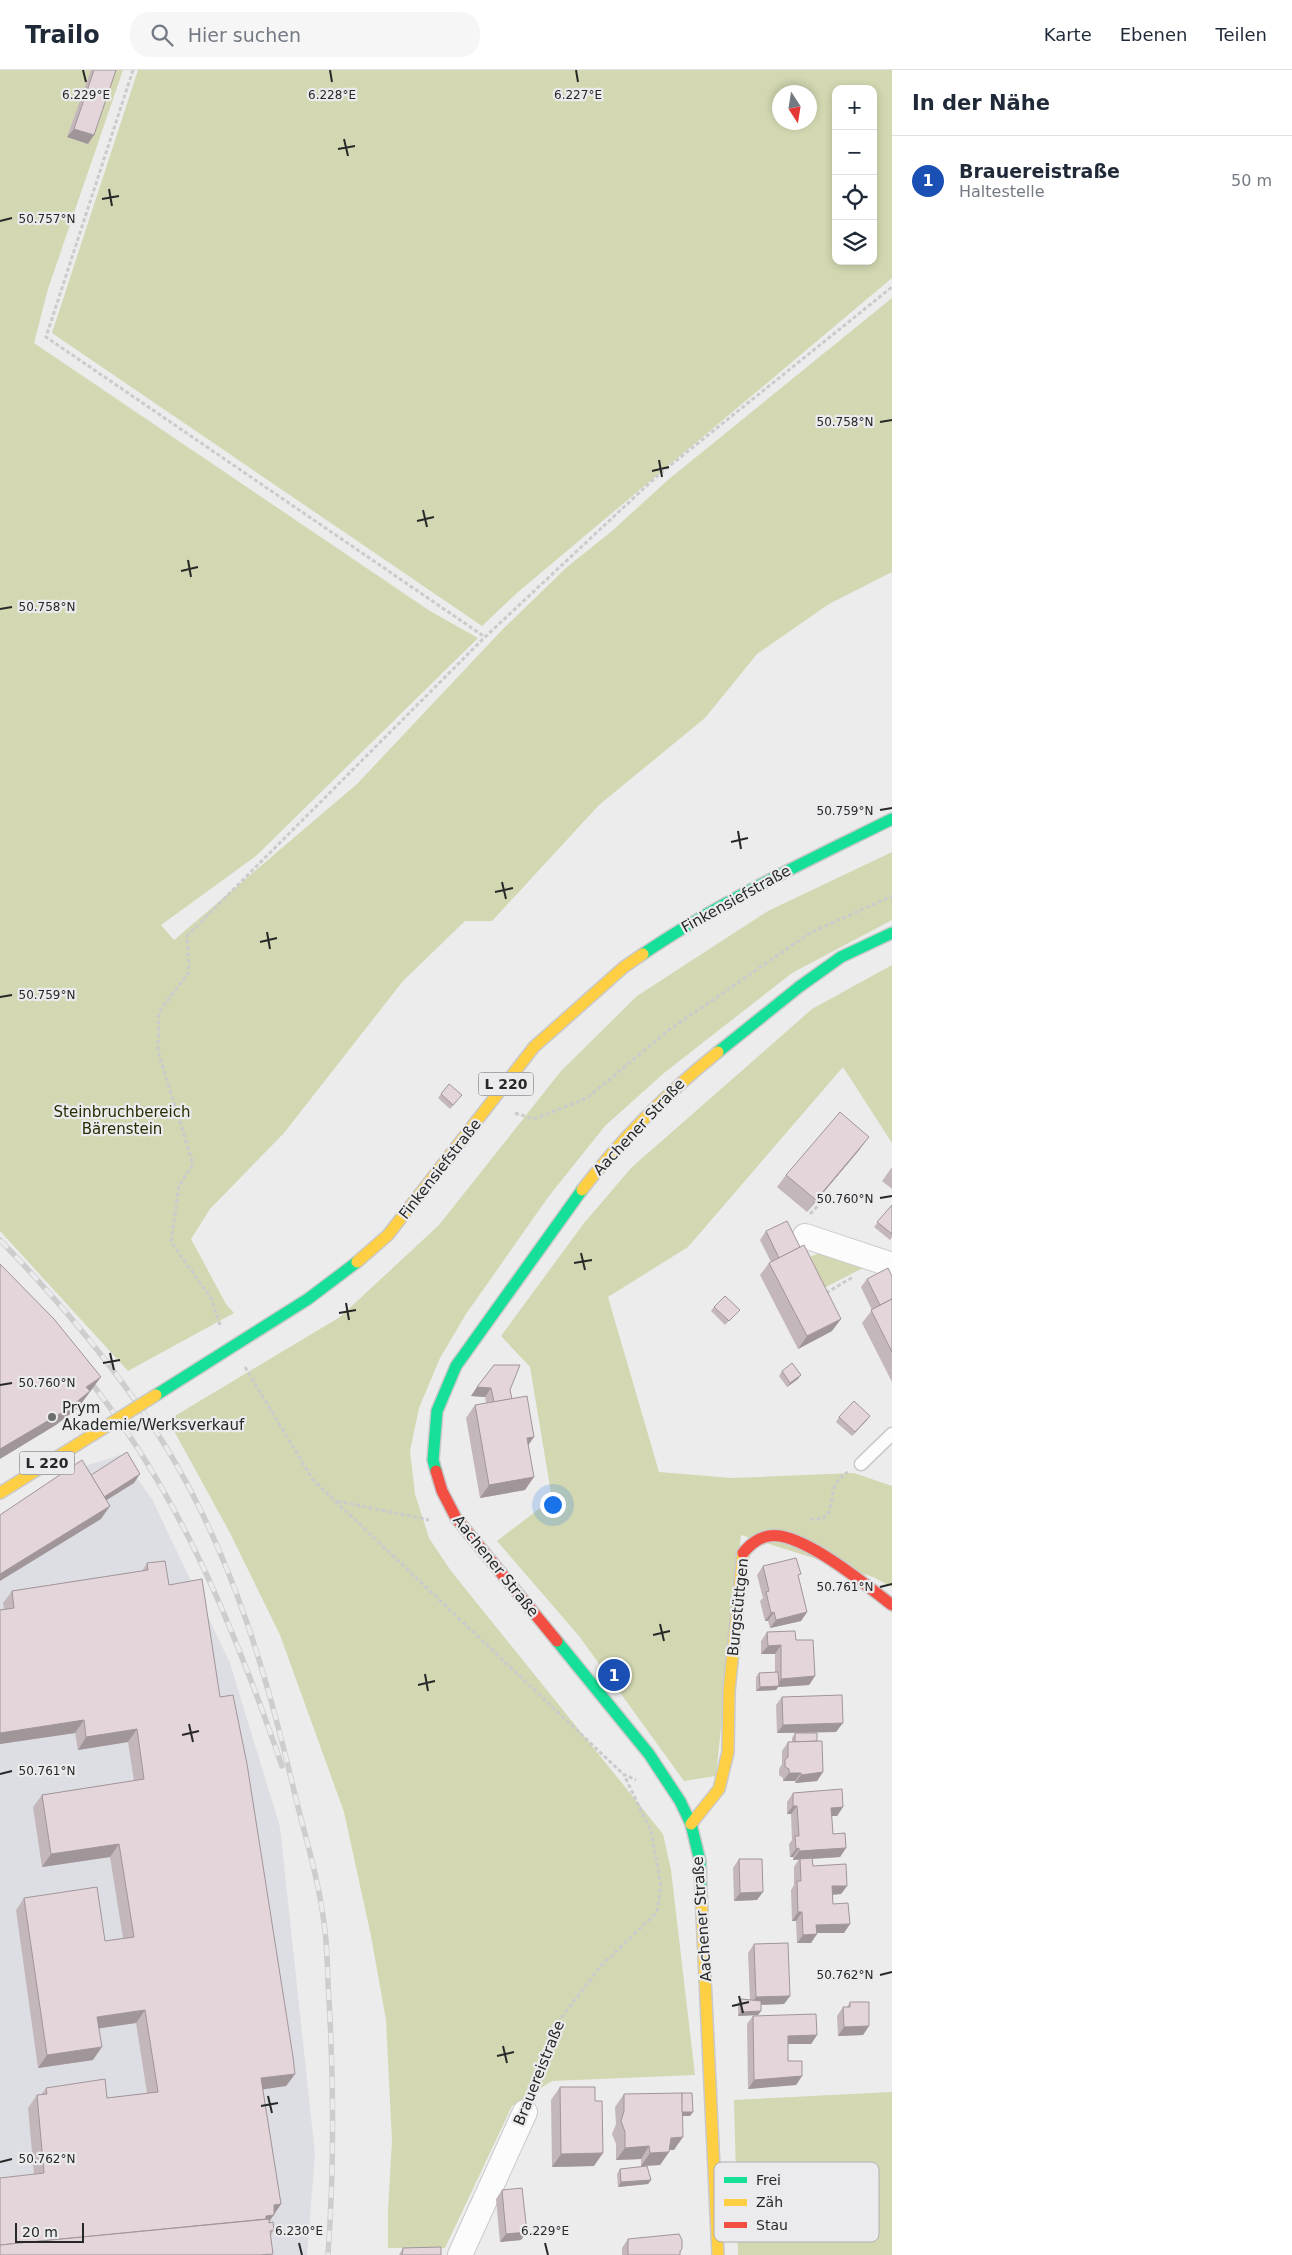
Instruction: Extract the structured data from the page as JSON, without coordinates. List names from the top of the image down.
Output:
{
  "streets": {
    "street": [
      "Finkensiefstraße",
      "L 220",
      "Aachener Straße",
      "Burgstüttgen",
      "Brauereistraße"
    ]
  },
  "crossings": [
    ["Aachener Straße", "Burgstüttgen"]
  ],
  "parks": ["Steinbruchbereich Bärenstein"],
  "places": ["Prym Akademie/Werksverkauf"],
  "legend": ["Frei", "Zäh", "Stau"],
  "scale_bar": "20 m",
  "north": "bottom",
  "page": {
    "header": "Trailo",
    "search": "Hier suchen",
    "nav": ["Karte", "Ebenen", "Teilen"],
    "heading": "In der Nähe",
    "map_buttons": ["+", "−"],
    "list": [
      {
        "mark": "1",
        "name": "Brauereistraße",
        "note": "Haltestelle",
        "value": "50 m"
      }
    ],
    "pins": "1",
    "scale": "20 m"
  },
  "coordinates": [
    "6.229°E",
    "6.228°E",
    "6.227°E",
    "50.757°N",
    "50.758°N",
    "50.759°N",
    "50.760°N",
    "50.761°N",
    "50.762°N",
    "6.230°E"
  ]
}
